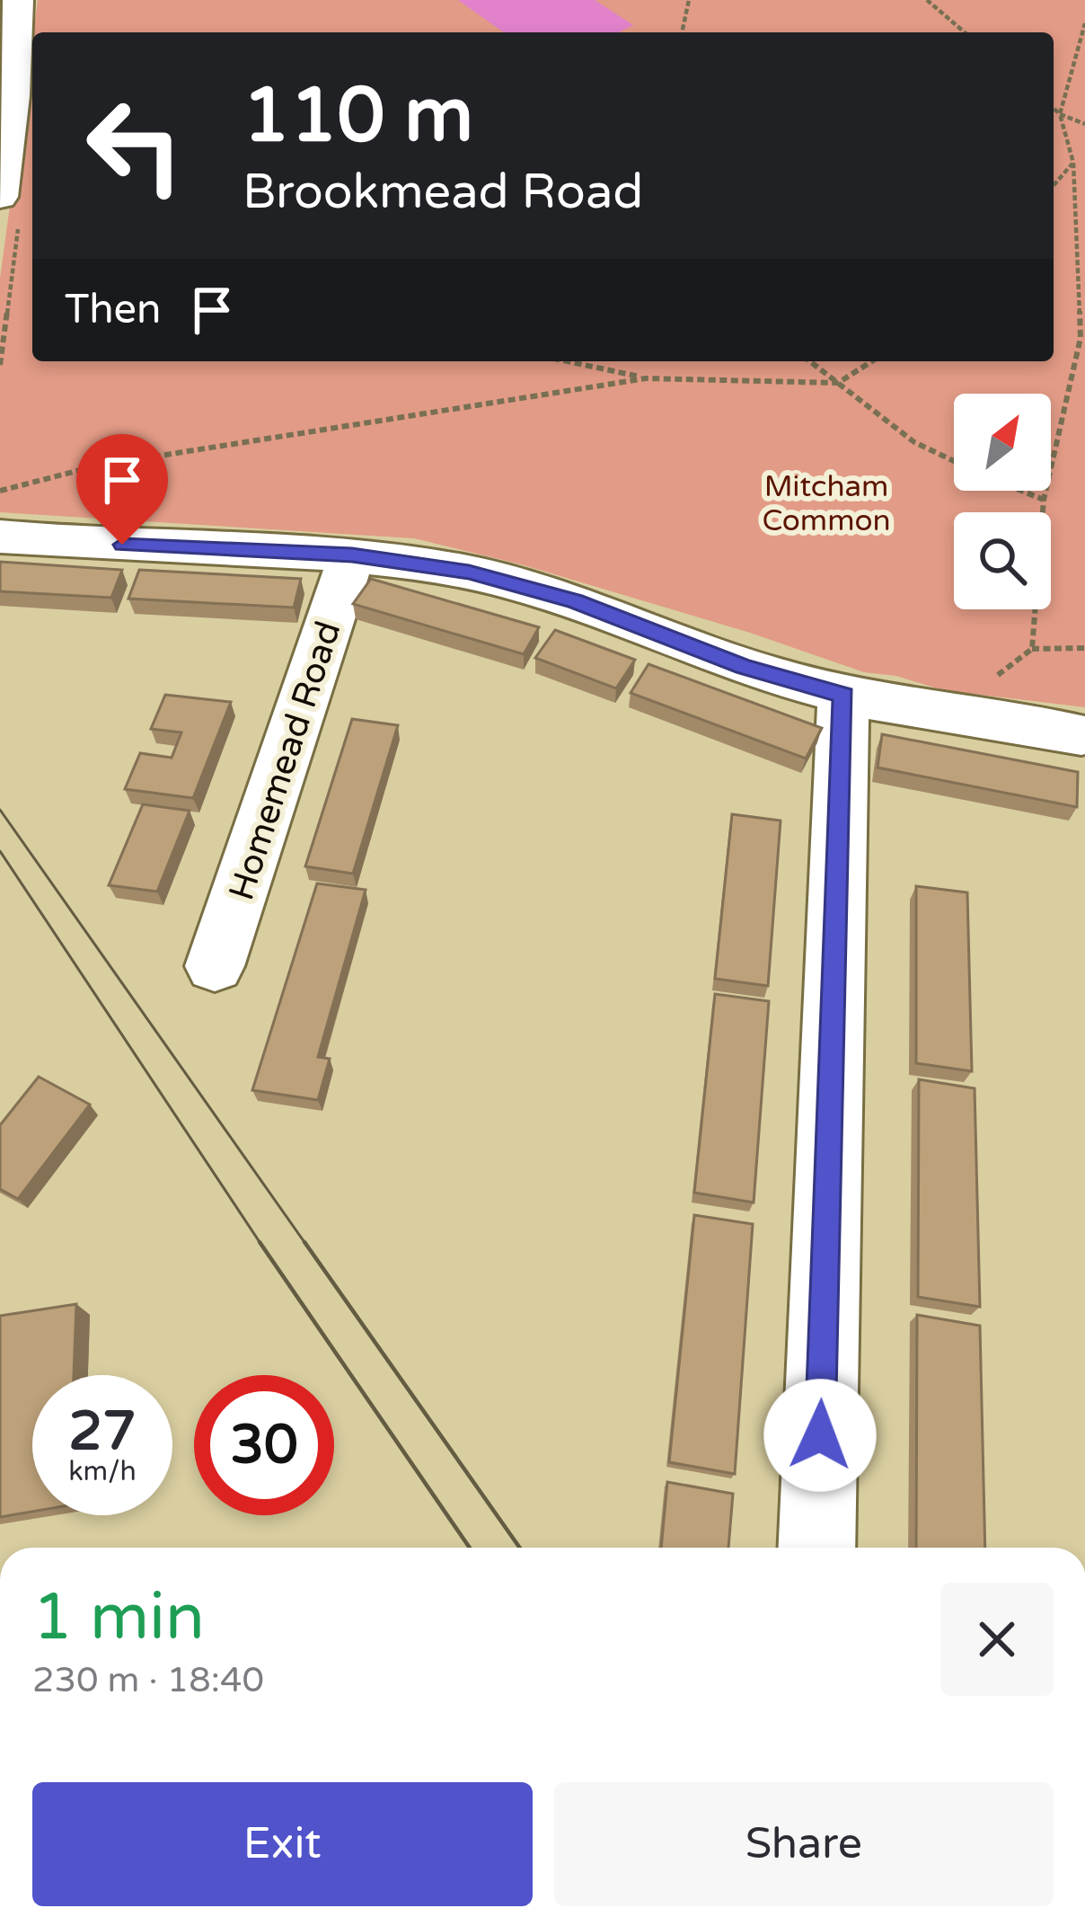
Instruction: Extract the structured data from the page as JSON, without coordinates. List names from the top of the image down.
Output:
{
  "streets": {
    "street": ["Homemead Road"]
  },
  "parks": ["Mitcham Common"],
  "north": "top right",
  "page": {
    "turn": ["110 m", "Brookmead Road"],
    "then": "Then",
    "speed": "27 km/h",
    "limit": "30",
    "heading": ["1 min", "230 m · 18:40"],
    "buttons": ["Exit", "Share"]
  }
}
